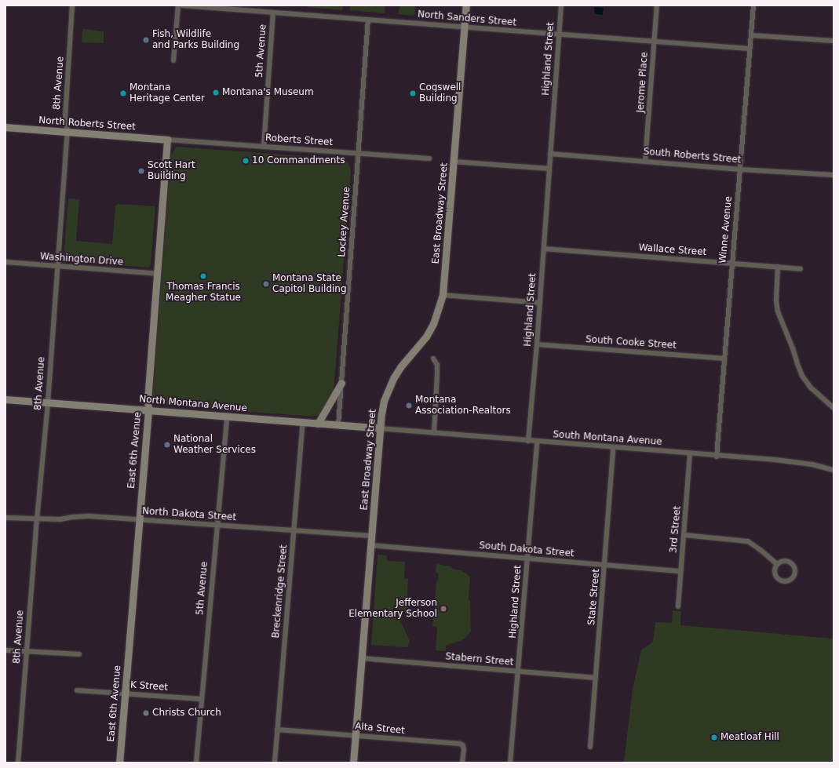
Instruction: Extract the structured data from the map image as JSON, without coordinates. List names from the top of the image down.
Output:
{
  "streets": {
    "street": [
      "North Sanders Street",
      "5th Avenue",
      "Highland Street",
      "Jerome Place",
      "8th Avenue",
      "North Roberts Street",
      "Roberts Street",
      "South Roberts Street",
      "East Broadway Street",
      "Lockey Avenue",
      "Winne Avenue",
      "Wallace Street",
      "Washington Drive",
      "South Cooke Street",
      "North Montana Avenue",
      "South Montana Avenue",
      "East 6th Avenue",
      "North Dakota Street",
      "3rd Street",
      "South Dakota Street",
      "Breckenridge Street",
      "State Street",
      "Stabern Street",
      "K Street",
      "Alta Street"
    ]
  },
  "crossings": [
    ["North Sanders Street", "5th Avenue"],
    ["North Sanders Street", "Highland Street"],
    ["North Sanders Street", "Jerome Place"],
    ["North Sanders Street", "East Broadway Street"],
    ["North Sanders Street", "Lockey Avenue"],
    ["North Sanders Street", "Winne Avenue"],
    ["5th Avenue", "Roberts Street"],
    ["5th Avenue", "North Montana Avenue"],
    ["5th Avenue", "North Dakota Street"],
    ["5th Avenue", "K Street"],
    ["Highland Street", "South Roberts Street"],
    ["Highland Street", "Wallace Street"],
    ["Highland Street", "South Cooke Street"],
    ["Highland Street", "South Montana Avenue"],
    ["Highland Street", "South Dakota Street"],
    ["Highland Street", "Stabern Street"],
    ["Jerome Place", "South Roberts Street"],
    ["8th Avenue", "North Roberts Street"],
    ["8th Avenue", "Washington Drive"],
    ["8th Avenue", "North Montana Avenue"],
    ["8th Avenue", "North Dakota Street"],
    ["North Roberts Street", "Roberts Street"],
    ["North Roberts Street", "East 6th Avenue"],
    ["Roberts Street", "Lockey Avenue"],
    ["Roberts Street", "East 6th Avenue"],
    ["South Roberts Street", "Winne Avenue"],
    ["East Broadway Street", "North Montana Avenue"],
    ["East Broadway Street", "South Montana Avenue"],
    ["East Broadway Street", "North Dakota Street"],
    ["East Broadway Street", "South Dakota Street"],
    ["East Broadway Street", "Stabern Street"],
    ["East Broadway Street", "Alta Street"],
    ["Lockey Avenue", "North Montana Avenue"],
    ["Winne Avenue", "Wallace Street"],
    ["Winne Avenue", "South Cooke Street"],
    ["Winne Avenue", "South Montana Avenue"],
    ["Washington Drive", "East 6th Avenue"],
    ["North Montana Avenue", "South Montana Avenue"],
    ["North Montana Avenue", "East 6th Avenue"],
    ["North Montana Avenue", "Breckenridge Street"],
    ["South Montana Avenue", "3rd Street"],
    ["South Montana Avenue", "State Street"],
    ["East 6th Avenue", "North Dakota Street"],
    ["East 6th Avenue", "K Street"],
    ["North Dakota Street", "Breckenridge Street"],
    ["3rd Street", "South Dakota Street"],
    ["South Dakota Street", "State Street"],
    ["Breckenridge Street", "Alta Street"],
    ["State Street", "Stabern Street"]
  ],
  "places": [
    "Fish, Wildlife and Parks Building",
    "Montana's Museum",
    "Montana Heritage Center",
    "Cogswell Building",
    "10 Commandments",
    "Scott Hart Building",
    "Thomas Francis Meagher Statue",
    "Montana State Capitol Building",
    "Montana Association-Realtors",
    "National Weather Services",
    "Jefferson Elementary School",
    "Christs Church",
    "Meatloaf Hill"
  ]
}
